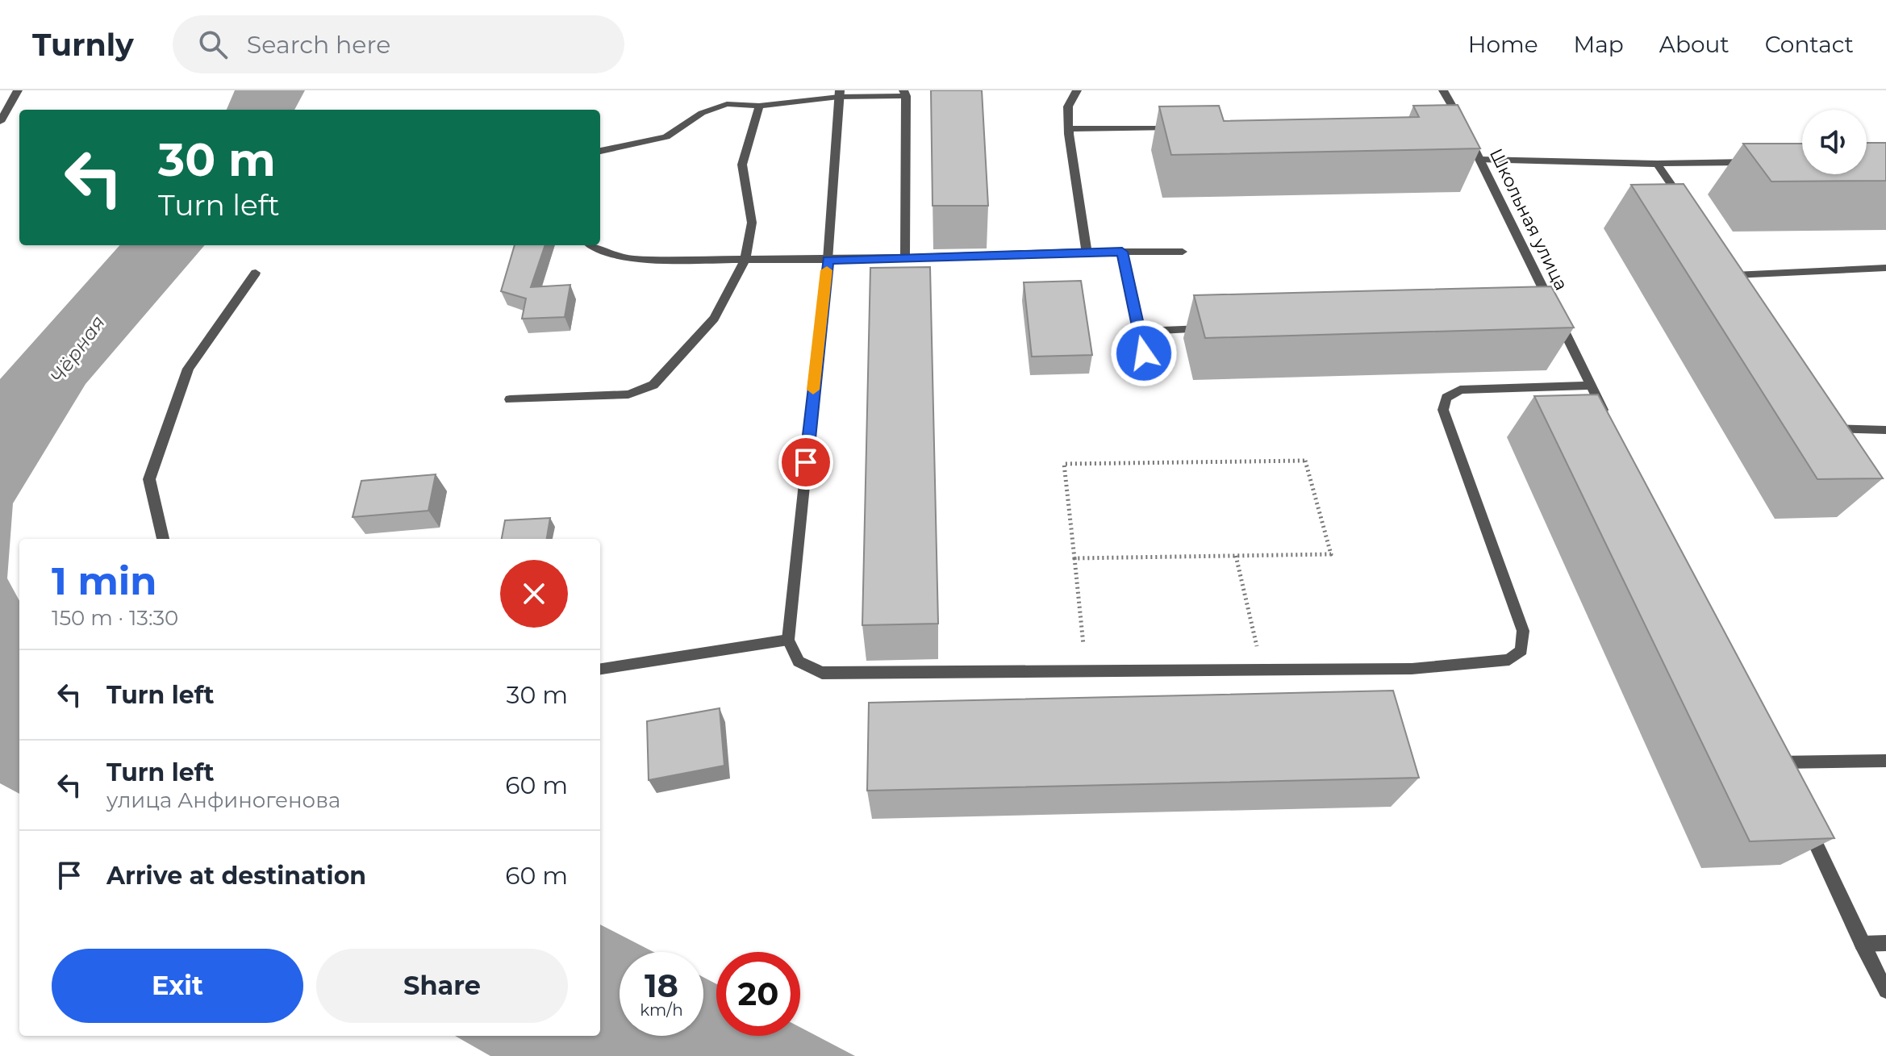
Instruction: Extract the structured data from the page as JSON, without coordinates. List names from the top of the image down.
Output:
{
  "streets": {
    "street": ["Школьная улица"]
  },
  "water": ["Чёрная"],
  "page": {
    "header": "Turnly",
    "search": "Search here",
    "nav": [
      "Home",
      "Map",
      "About",
      "Contact"
    ],
    "turn": ["30 m", "Turn left"],
    "heading": ["1 min", "150 m · 13:30"],
    "list": [
      {
        "name": "Turn left",
        "value": "30 m"
      },
      {
        "name": "Turn left",
        "note": "улица Анфиногенова",
        "value": "60 m"
      },
      {
        "name": "Arrive at destination",
        "value": "60 m"
      }
    ],
    "buttons": ["Exit", "Share"],
    "speed": "18 km/h",
    "limit": "20"
  }
}
